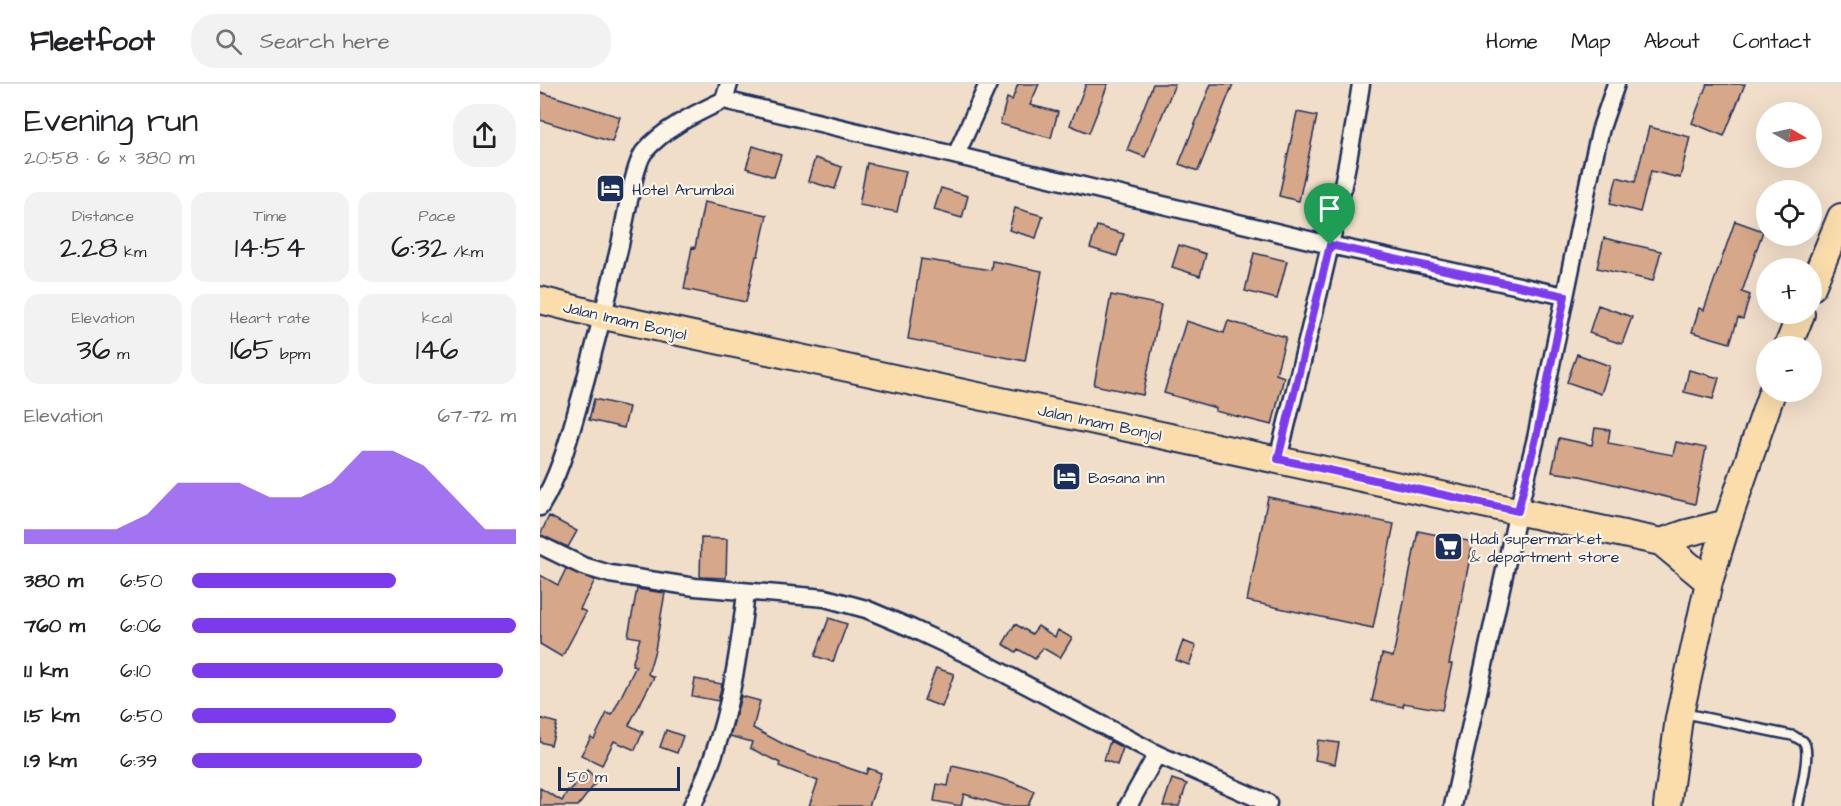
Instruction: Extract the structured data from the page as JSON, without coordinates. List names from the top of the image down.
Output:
{
  "streets": {
    "main road": ["Jalan Imam Bonjol"]
  },
  "places": {
    "hotel": ["Hotel Arumbai", "Basana inn"],
    "supermarket": ["Hadi supermarket & department store"]
  },
  "scale_bar": "50 m",
  "north": "right",
  "page": {
    "header": "Fleetfoot",
    "search": "Search here",
    "nav": [
      "Home",
      "Map",
      "About",
      "Contact"
    ],
    "heading": ["Evening run", "20:58 · 6 × 380 m"],
    "map_buttons": ["+", "−"],
    "stats": [
      ["Distance", "2.28 km"],
      ["Time", "14:54"],
      ["Pace", "6:32 /km"],
      ["Elevation", "36 m"],
      ["Heart rate", "165 bpm"],
      ["kcal", "146"]
    ],
    "chart": ["Elevation", "67–72 m"],
    "list": [
      {
        "name": "380 m",
        "note": "6:50"
      },
      {
        "name": "760 m",
        "note": "6:06"
      },
      {
        "name": "1.1 km",
        "note": "6:10"
      },
      {
        "name": "1.5 km",
        "note": "6:50"
      },
      {
        "name": "1.9 km",
        "note": "6:39"
      }
    ],
    "scale": "50 m"
  }
}
